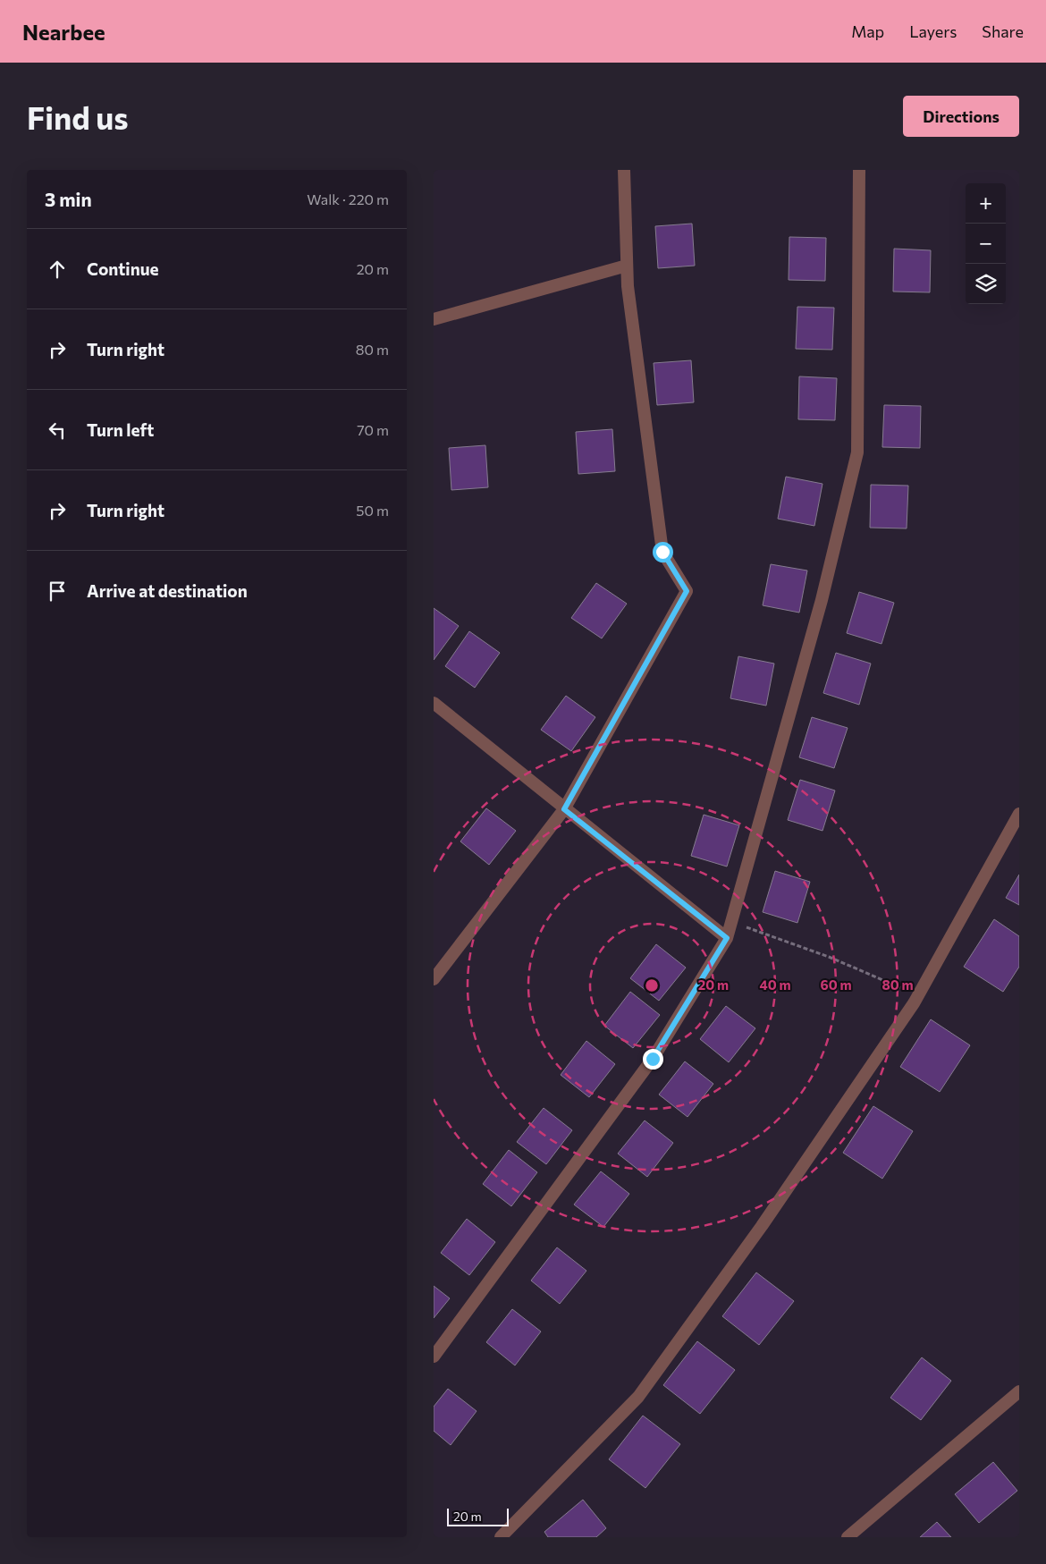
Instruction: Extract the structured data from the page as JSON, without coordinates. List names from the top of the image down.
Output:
{
  "scale_bar": "20 m",
  "page": {
    "header": "Nearbee",
    "nav": ["Map", "Layers", "Share"],
    "buttons": "Directions",
    "title": "Find us",
    "heading": ["3 min", "Walk · 220 m"],
    "map_buttons": ["+", "−"],
    "list": [
      ["Continue", "20 m"],
      ["Turn right", "80 m"],
      ["Turn left", "70 m"],
      ["Turn right", "50 m"],
      "Arrive at destination"
    ],
    "scale": "20 m"
  },
  "rings": [
    "20 m",
    "40 m",
    "60 m",
    "80 m"
  ]
}
